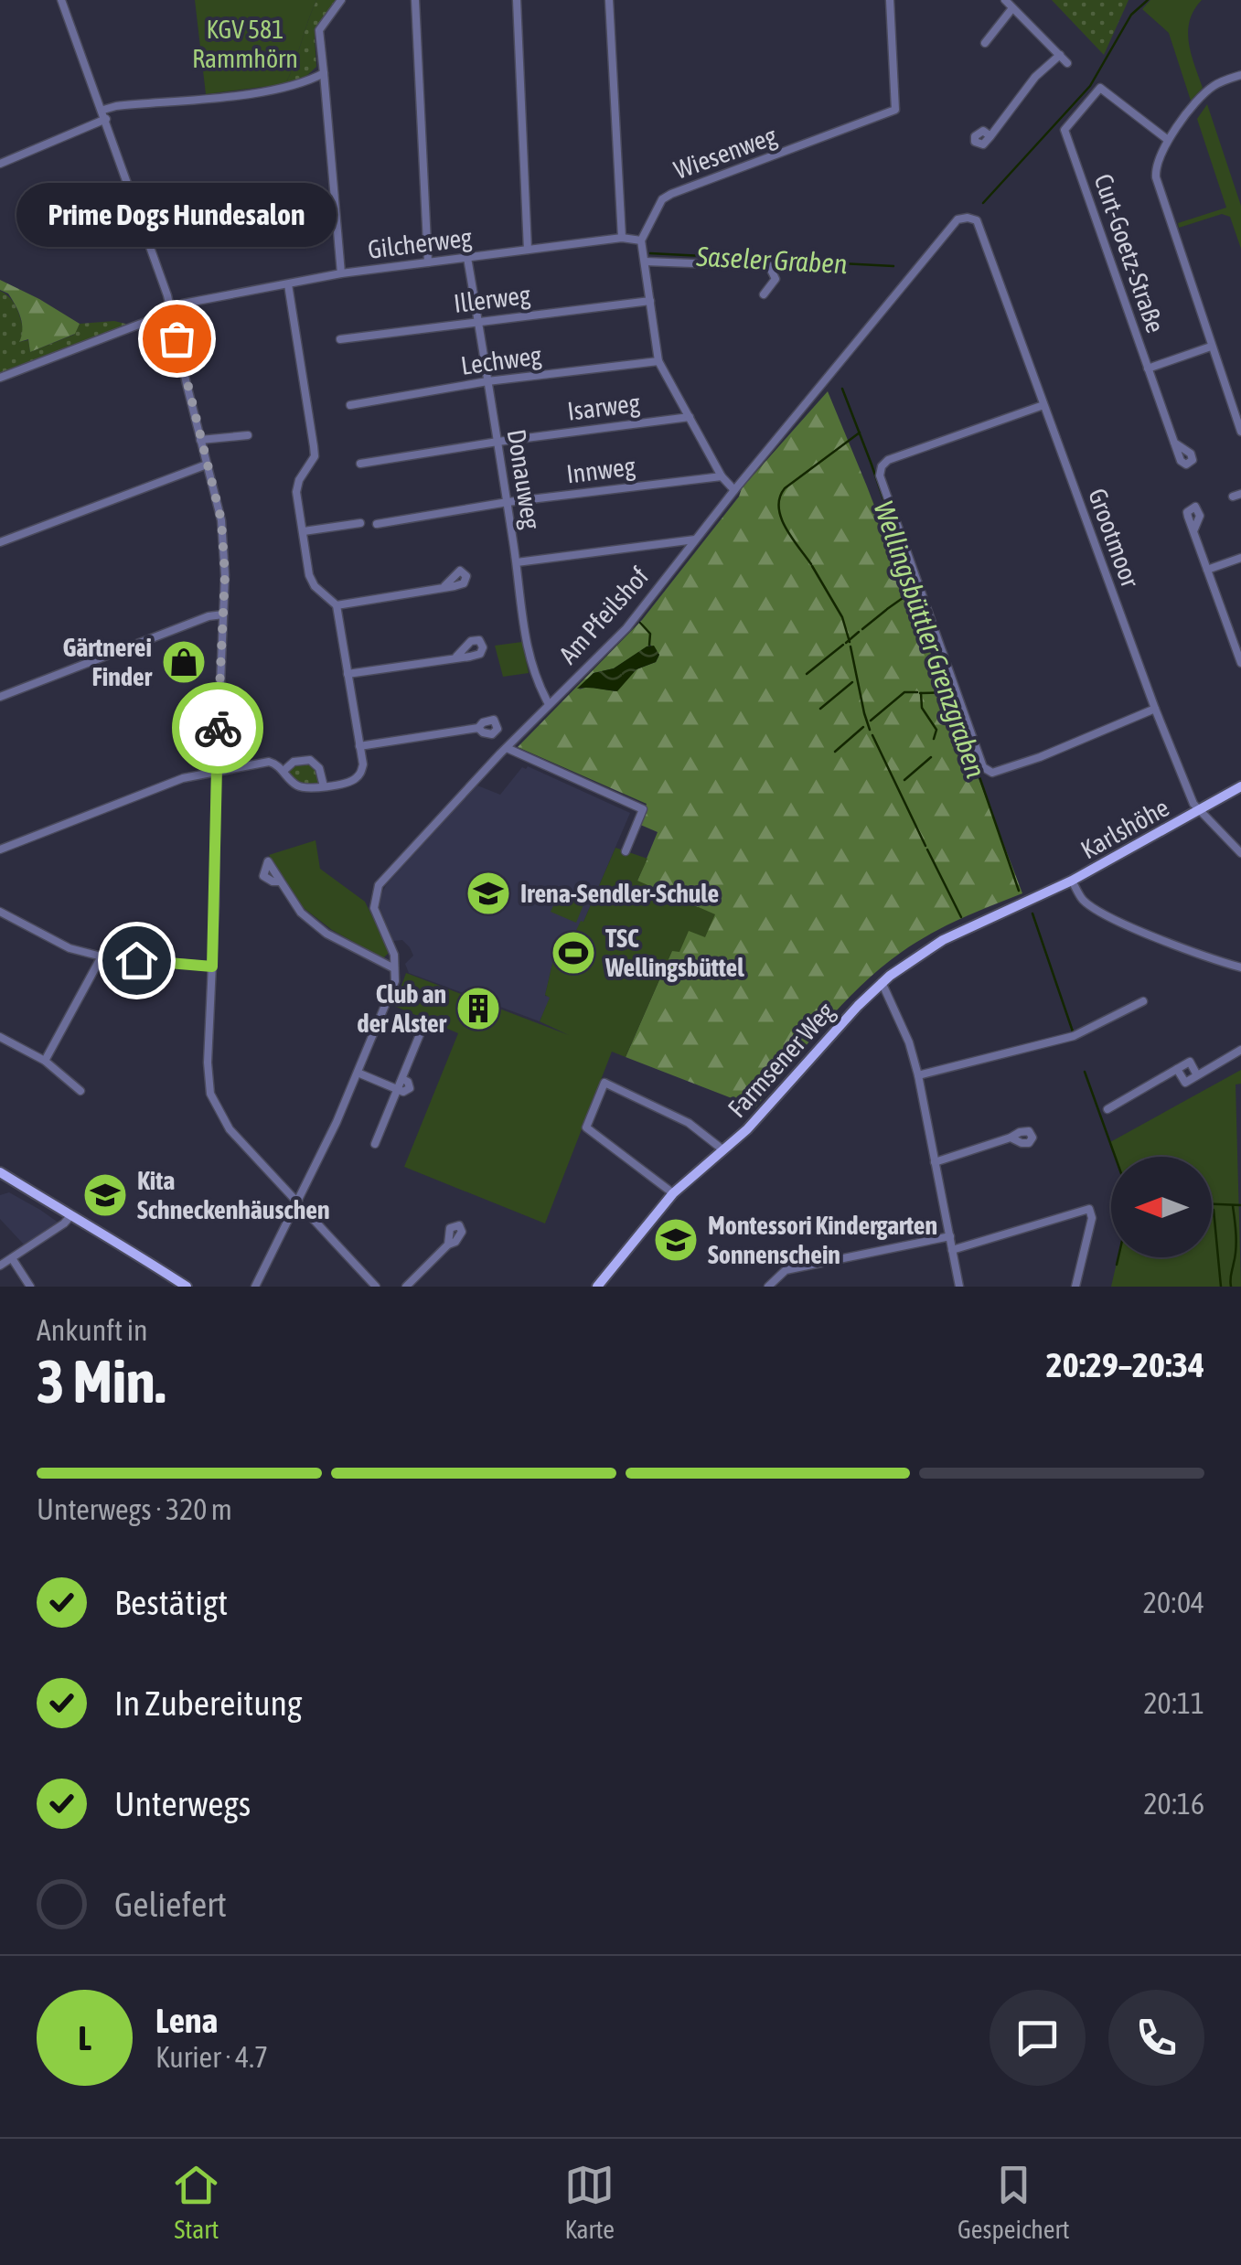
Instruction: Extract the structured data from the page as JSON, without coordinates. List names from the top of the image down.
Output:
{
  "streets": {
    "main road": ["Karlshöhe", "Farmsener Weg"],
    "street": [
      "Wiesenweg",
      "Gilcherweg",
      "Curt-Goetz-Straße",
      "Illerweg",
      "Lechweg",
      "Isarweg",
      "Innweg",
      "Donauweg",
      "Grootmoor",
      "Am Pfeilshof"
    ]
  },
  "crossings": [
    ["Wiesenweg", "Gilcherweg"],
    ["Gilcherweg", "Donauweg"],
    ["Illerweg", "Donauweg"],
    ["Lechweg", "Donauweg"],
    ["Isarweg", "Donauweg"],
    ["Innweg", "Donauweg"],
    ["Donauweg", "Am Pfeilshof"],
    ["Grootmoor", "Am Pfeilshof"],
    ["Grootmoor", "Karlshöhe"],
    ["Karlshöhe", "Farmsener Weg"]
  ],
  "water": ["Saseler Graben", "Wellingsbüttler Grenzgraben"],
  "parks": ["KGV 581 Rammhörn"],
  "places": {
    "other": ["Prime Dogs Hundesalon"],
    "shop": ["Gärtnerei Finder"],
    "school or university": ["Irena-Sendler-Schule", "Kita Schneckenhäuschen", "Montessori Kindergarten Sonnenschein"],
    "sports": ["TSC Wellingsbüttel"],
    "building": ["Club an der Alster"]
  },
  "north": "left",
  "page": {
    "bubble": "Prime Dogs Hundesalon",
    "heading": ["3 Min.", "Ankunft in", "20:29–20:34"],
    "panel": ["Lena", "Kurier · 4.7"],
    "bar": "Unterwegs · 320 m",
    "list": [
      ["Bestätigt", "20:04"],
      ["In Zubereitung", "20:11"],
      ["Unterwegs", "20:16"],
      "Geliefert"
    ],
    "round": "L",
    "tabs": ["Start", "Karte", "Gespeichert"]
  }
}
